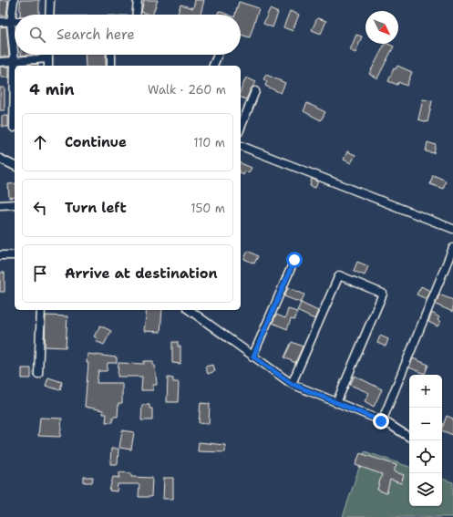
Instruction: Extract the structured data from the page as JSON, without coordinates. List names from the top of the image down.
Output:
{
  "north": "bottom right",
  "page": {
    "search": "Search here",
    "heading": ["4 min", "Walk · 260 m"],
    "list": [
      ["Continue", "110 m"],
      ["Turn left", "150 m"],
      "Arrive at destination"
    ],
    "map_buttons": ["+", "−"]
  }
}
